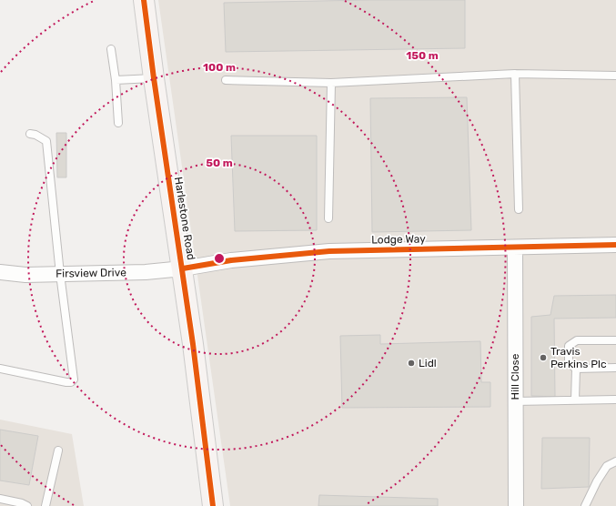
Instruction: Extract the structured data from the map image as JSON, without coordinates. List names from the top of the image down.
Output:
{
  "streets": {
    "main road": ["Harlestone Road"],
    "street": ["Lodge Way", "Firsview Drive", "Hill Close"]
  },
  "crossings": [
    ["Harlestone Road", "Lodge Way"],
    ["Harlestone Road", "Firsview Drive"],
    ["Lodge Way", "Firsview Drive"],
    ["Lodge Way", "Hill Close"]
  ],
  "places": ["Travis Perkins Plc", "Lidl"],
  "rings": ["150 m", "100 m", "50 m"]
}
